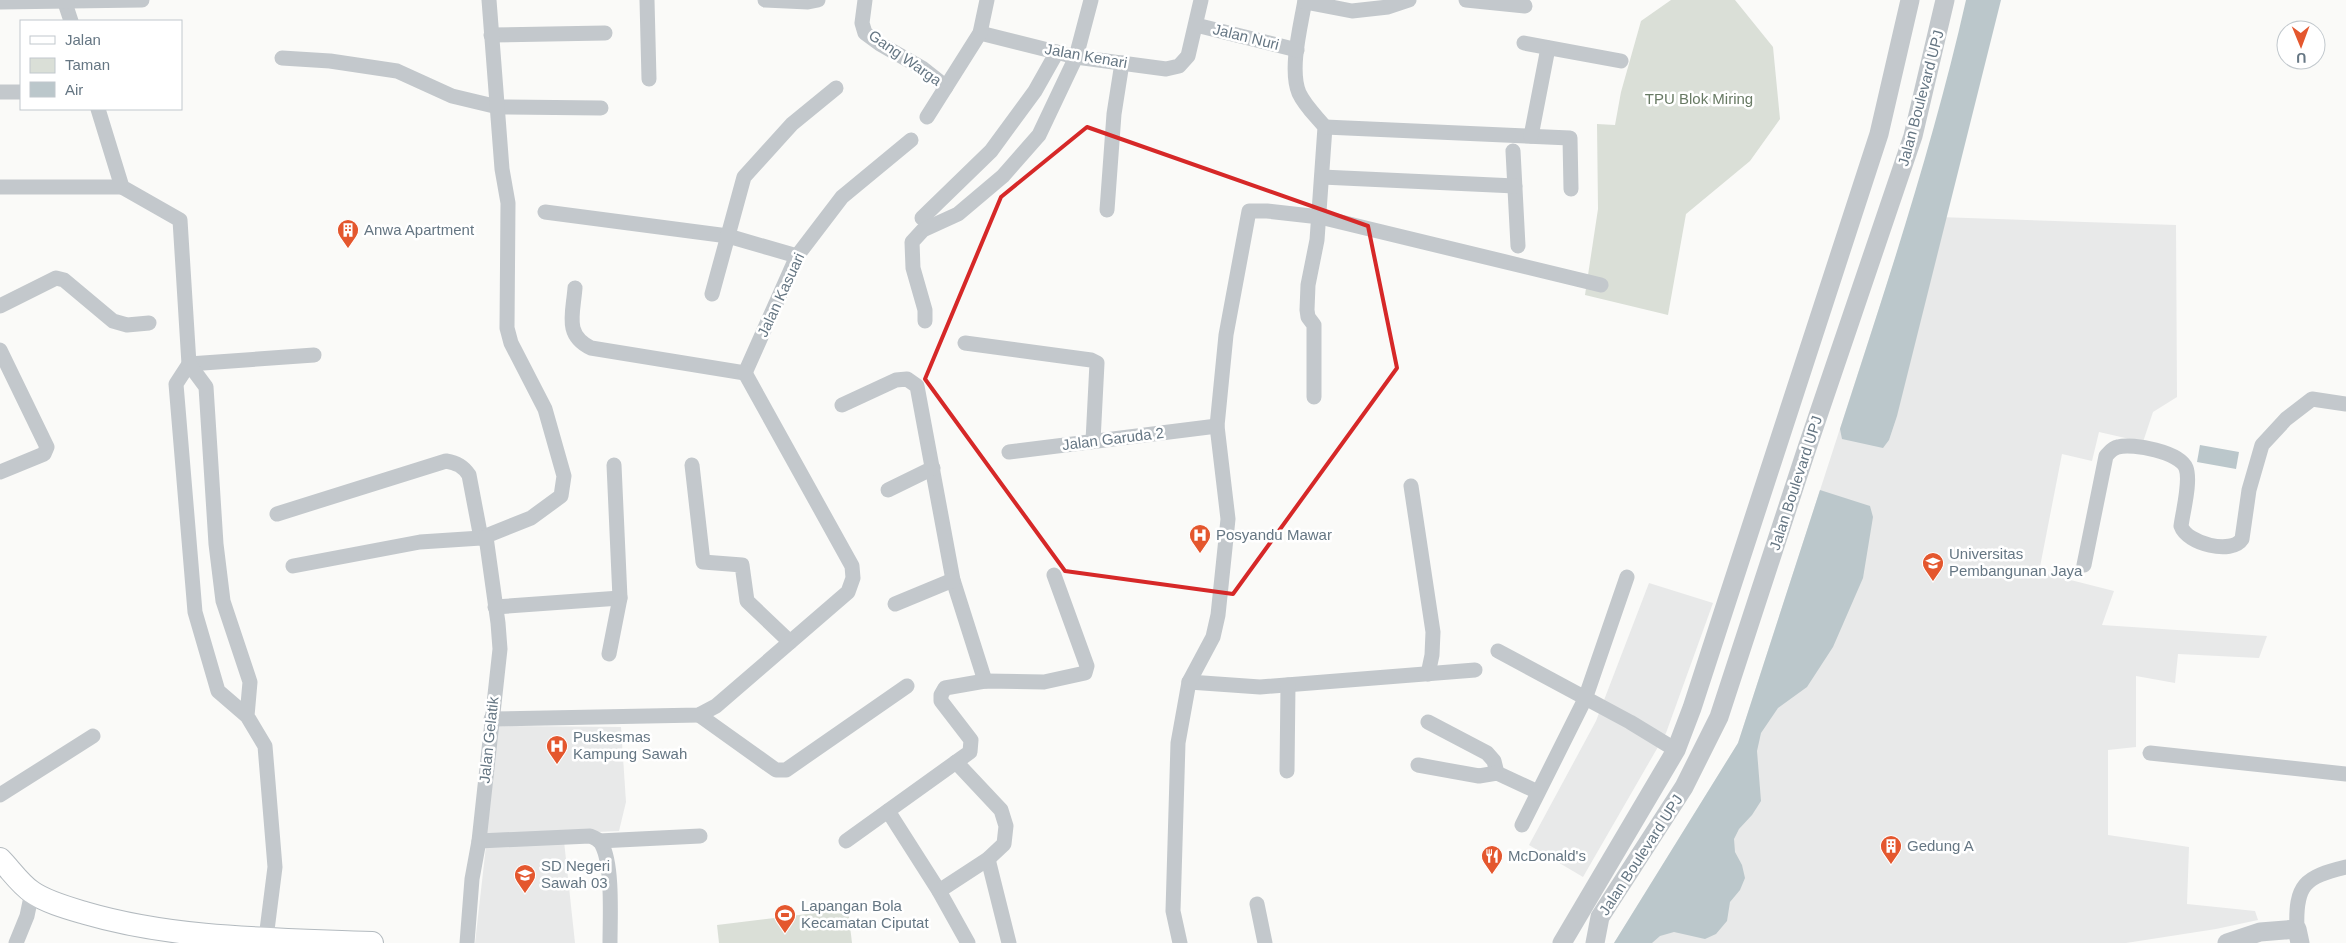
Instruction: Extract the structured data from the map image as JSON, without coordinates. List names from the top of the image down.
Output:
{
  "streets": {
    "street": [
      "Jalan Nuri",
      "Jalan Kenari",
      "Gang Warga",
      "Jalan Boulevard UPJ",
      "Jalan Kasuari",
      "Jalan Garuda 2",
      "Jalan Gelatik"
    ]
  },
  "crossings": [
    ["Jalan Nuri", "Jalan Kenari"]
  ],
  "parks": ["TPU Blok Miring"],
  "places": {
    "building": ["Anwa Apartment", "Gedung A"],
    "hospital": ["Posyandu Mawar", "Puskesmas Kampung Sawah"],
    "school or university": ["Universitas Pembangunan Jaya", "SD Negeri Sawah 03"],
    "restaurant": ["McDonald's"],
    "sports": ["Lapangan Bola Kecamatan Ciputat"]
  },
  "legend": ["Jalan", "Taman", "Air"],
  "north": "bottom"
}
